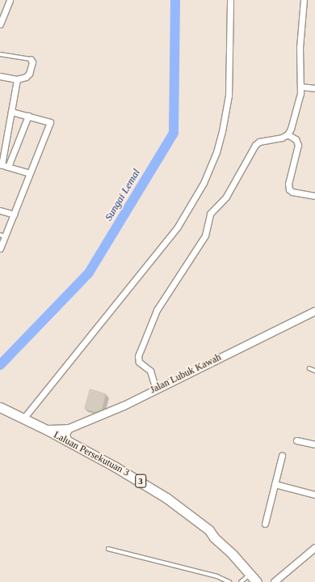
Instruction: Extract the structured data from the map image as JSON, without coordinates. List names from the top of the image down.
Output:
{
  "streets": {
    "highway": ["Laluan Persekutuan 3", "3"],
    "main road": ["Jalan Lubuk Kawah"]
  },
  "water": ["Sungai Lemal"]
}
